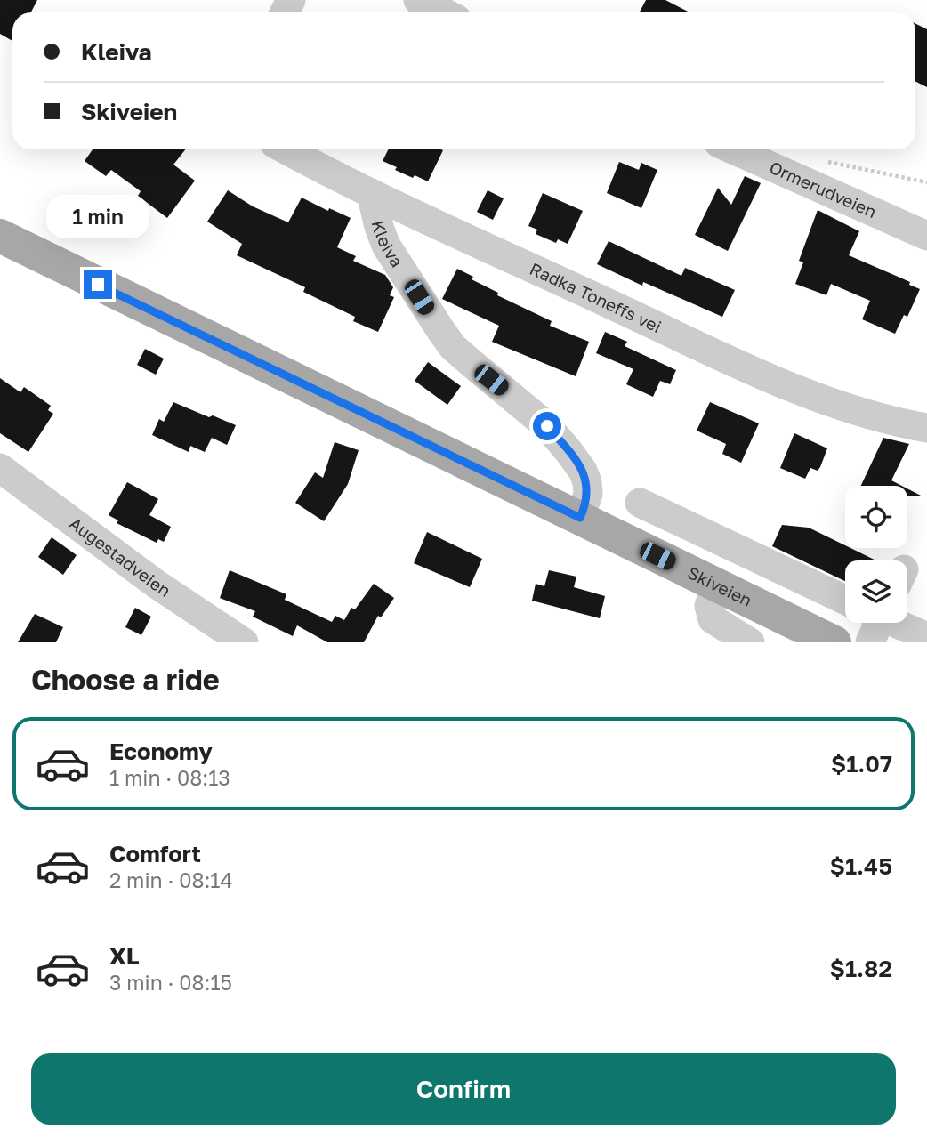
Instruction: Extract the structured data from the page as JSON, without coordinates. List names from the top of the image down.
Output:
{
  "streets": {
    "main road": ["Skiveien"],
    "street": [
      "Ormerudveien",
      "Kleiva",
      "Radka Toneffs vei",
      "Augestadveien"
    ]
  },
  "crossings": [
    ["Kleiva", "Radka Toneffs vei"],
    ["Kleiva", "Skiveien"]
  ],
  "page": {
    "banner": ["Kleiva", "Skiveien"],
    "bubble": "1 min",
    "heading": "Choose a ride",
    "list": [
      {
        "name": "Economy",
        "note": "1 min · 08:13",
        "value": "$1.07"
      },
      {
        "name": "Comfort",
        "note": "2 min · 08:14",
        "value": "$1.45"
      },
      {
        "name": "XL",
        "note": "3 min · 08:15",
        "value": "$1.82"
      }
    ],
    "buttons": "Confirm"
  }
}
